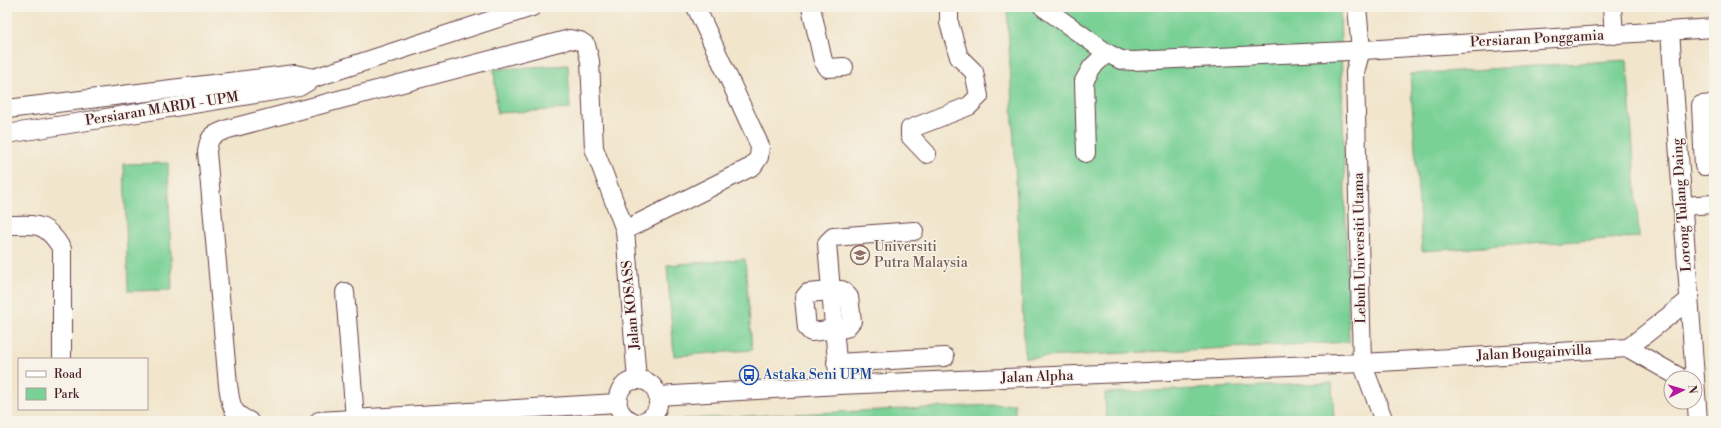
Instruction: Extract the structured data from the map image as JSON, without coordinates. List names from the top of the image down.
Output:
{
  "streets": {
    "street": [
      "Persiaran Ponggamia",
      "Persiaran MARDI - UPM",
      "Lorong Tulang Daing",
      "Lebuh Universiti Utama",
      "Jalan KOSASS",
      "Jalan Bougainvilla",
      "Jalan Alpha"
    ]
  },
  "crossings": [
    ["Persiaran Ponggamia", "Lorong Tulang Daing"],
    ["Persiaran Ponggamia", "Lebuh Universiti Utama"],
    ["Lebuh Universiti Utama", "Jalan Bougainvilla"],
    ["Lebuh Universiti Utama", "Jalan Alpha"],
    ["Jalan Bougainvilla", "Jalan Alpha"]
  ],
  "places": {
    "school or university": ["Universiti Putra Malaysia"],
    "bus stop": ["Astaka Seni UPM"]
  },
  "legend": ["Road", "Park"],
  "north": "right"
}
